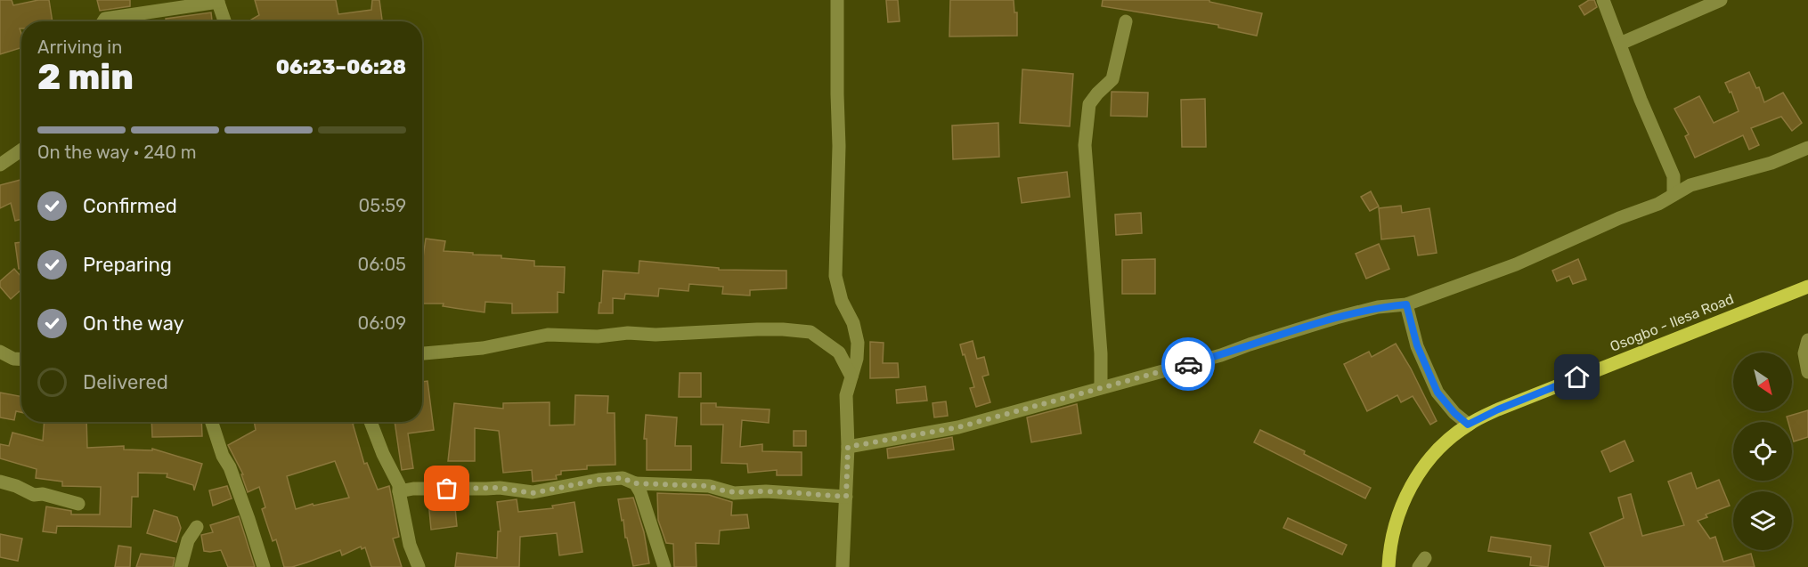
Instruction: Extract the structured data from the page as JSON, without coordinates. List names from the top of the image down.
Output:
{
  "streets": {
    "main road": ["Osogbo - Ilesa Road"]
  },
  "north": "bottom right",
  "page": {
    "heading": ["2 min", "Arriving in", "06:23–06:28"],
    "bar": "On the way · 240 m",
    "list": [
      ["Confirmed", "05:59"],
      ["Preparing", "06:05"],
      ["On the way", "06:09"],
      "Delivered"
    ]
  }
}
